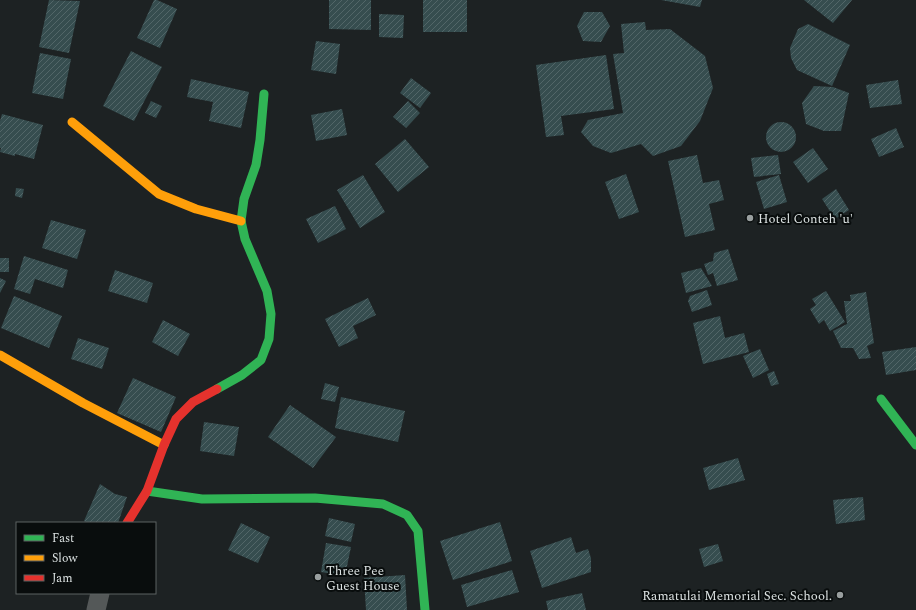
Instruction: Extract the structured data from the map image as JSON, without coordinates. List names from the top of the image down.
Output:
{
  "places": ["Hotel Conteh 'u'", "Three Pee Guest House", "Ramatulai Memorial Sec. School."],
  "legend": ["Fast", "Slow", "Jam"]
}
